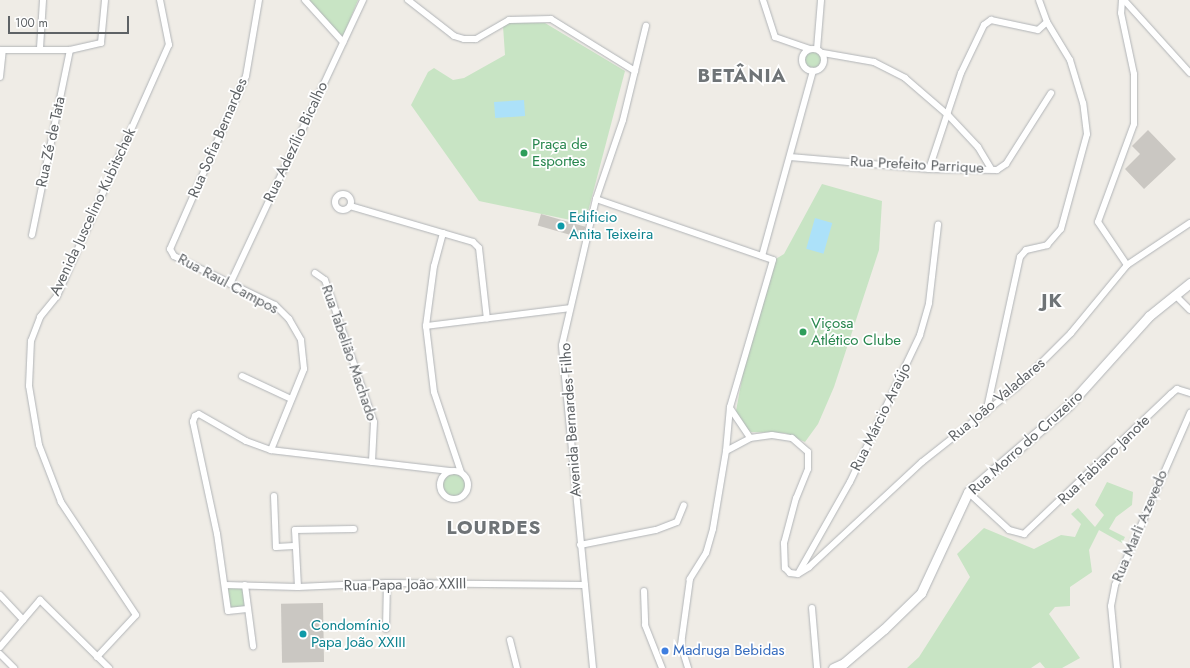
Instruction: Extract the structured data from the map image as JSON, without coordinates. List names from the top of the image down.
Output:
{
  "streets": {
    "street": [
      "Rua Sofia Bernardes",
      "Rua Zé de Tata",
      "Rua Adezílio Bicalho",
      "Rua Prefeito Parrique",
      "Avenida Juscelino Kubitschek",
      "Rua Raul Campos",
      "Rua Tabelião Machado",
      "Rua João Valadares",
      "Rua Márcio Araújo",
      "Avenida Bernardes Filho",
      "Rua Morro do Cruzeiro",
      "Rua Fabiano Janote",
      "Rua Marli Azevedo",
      "Rua Papa João XXIII"
    ]
  },
  "crossings": [
    ["Rua Sofia Bernardes", "Rua Raul Campos"],
    ["Rua Adezílio Bicalho", "Rua Raul Campos"],
    ["Rua João Valadares", "Rua Márcio Araújo"],
    ["Avenida Bernardes Filho", "Rua Papa João XXIII"],
    ["Rua Morro do Cruzeiro", "Rua Fabiano Janote"]
  ],
  "districts": ["BETÂNIA", "JK", "LOURDES"],
  "places": [
    "Praça de Esportes",
    "Edificio Anita Teixeira",
    "Viçosa Atlético Clube",
    "Condomínio Papa João XXIII",
    "Madruga Bebidas"
  ],
  "scale_bar": "100 m"
}
